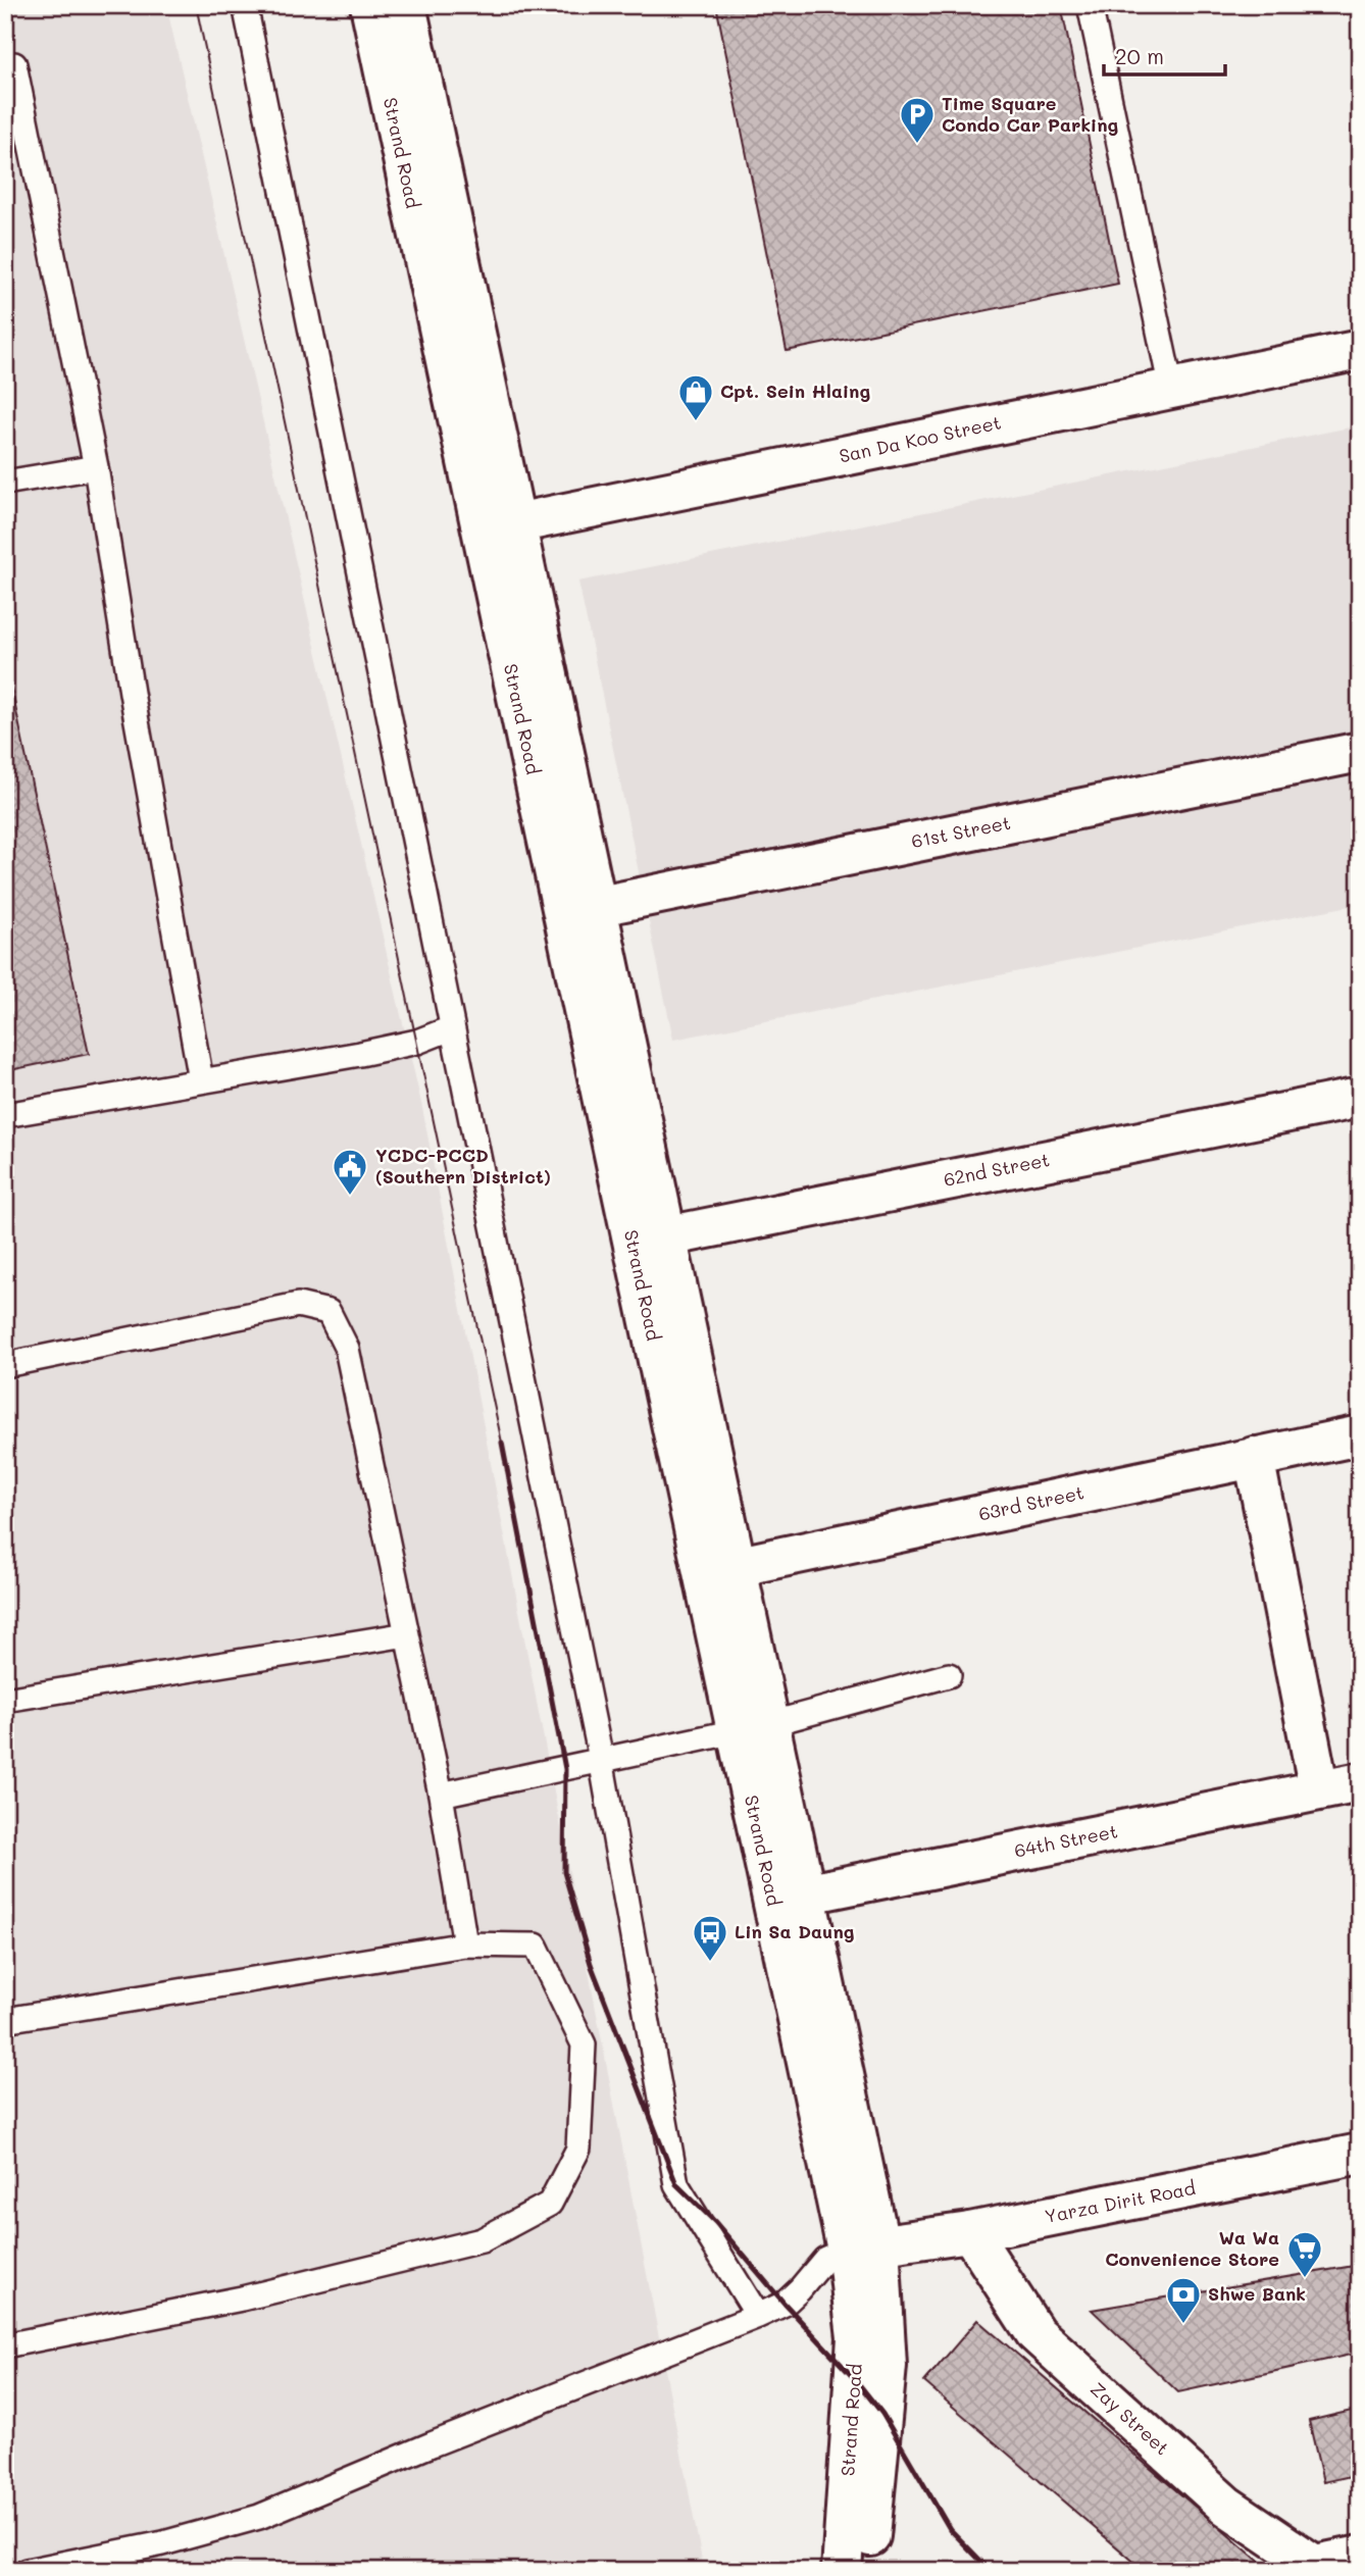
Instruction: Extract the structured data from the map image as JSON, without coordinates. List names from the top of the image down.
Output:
{
  "streets": {
    "street": [
      "Strand Road",
      "San Da Koo Street",
      "61st Street",
      "62nd Street",
      "63rd Street",
      "64th Street",
      "Yarza Dirit Road",
      "Zay Street"
    ]
  },
  "crossings": [
    ["Strand Road", "San Da Koo Street"],
    ["Strand Road", "61st Street"],
    ["Strand Road", "62nd Street"],
    ["Strand Road", "63rd Street"],
    ["Strand Road", "64th Street"],
    ["Strand Road", "Yarza Dirit Road"],
    ["Yarza Dirit Road", "Zay Street"]
  ],
  "places": {
    "parking": ["Time Square Condo Car Parking"],
    "shop": ["Cpt. Sein Hlaing"],
    "public building": ["YCDC-PCCD (Southern District)"],
    "bus stop": ["Lin Sa Daung"],
    "supermarket": ["Wa Wa Convenience Store"],
    "bank": ["Shwe Bank"]
  },
  "scale_bar": "20 m"
}
